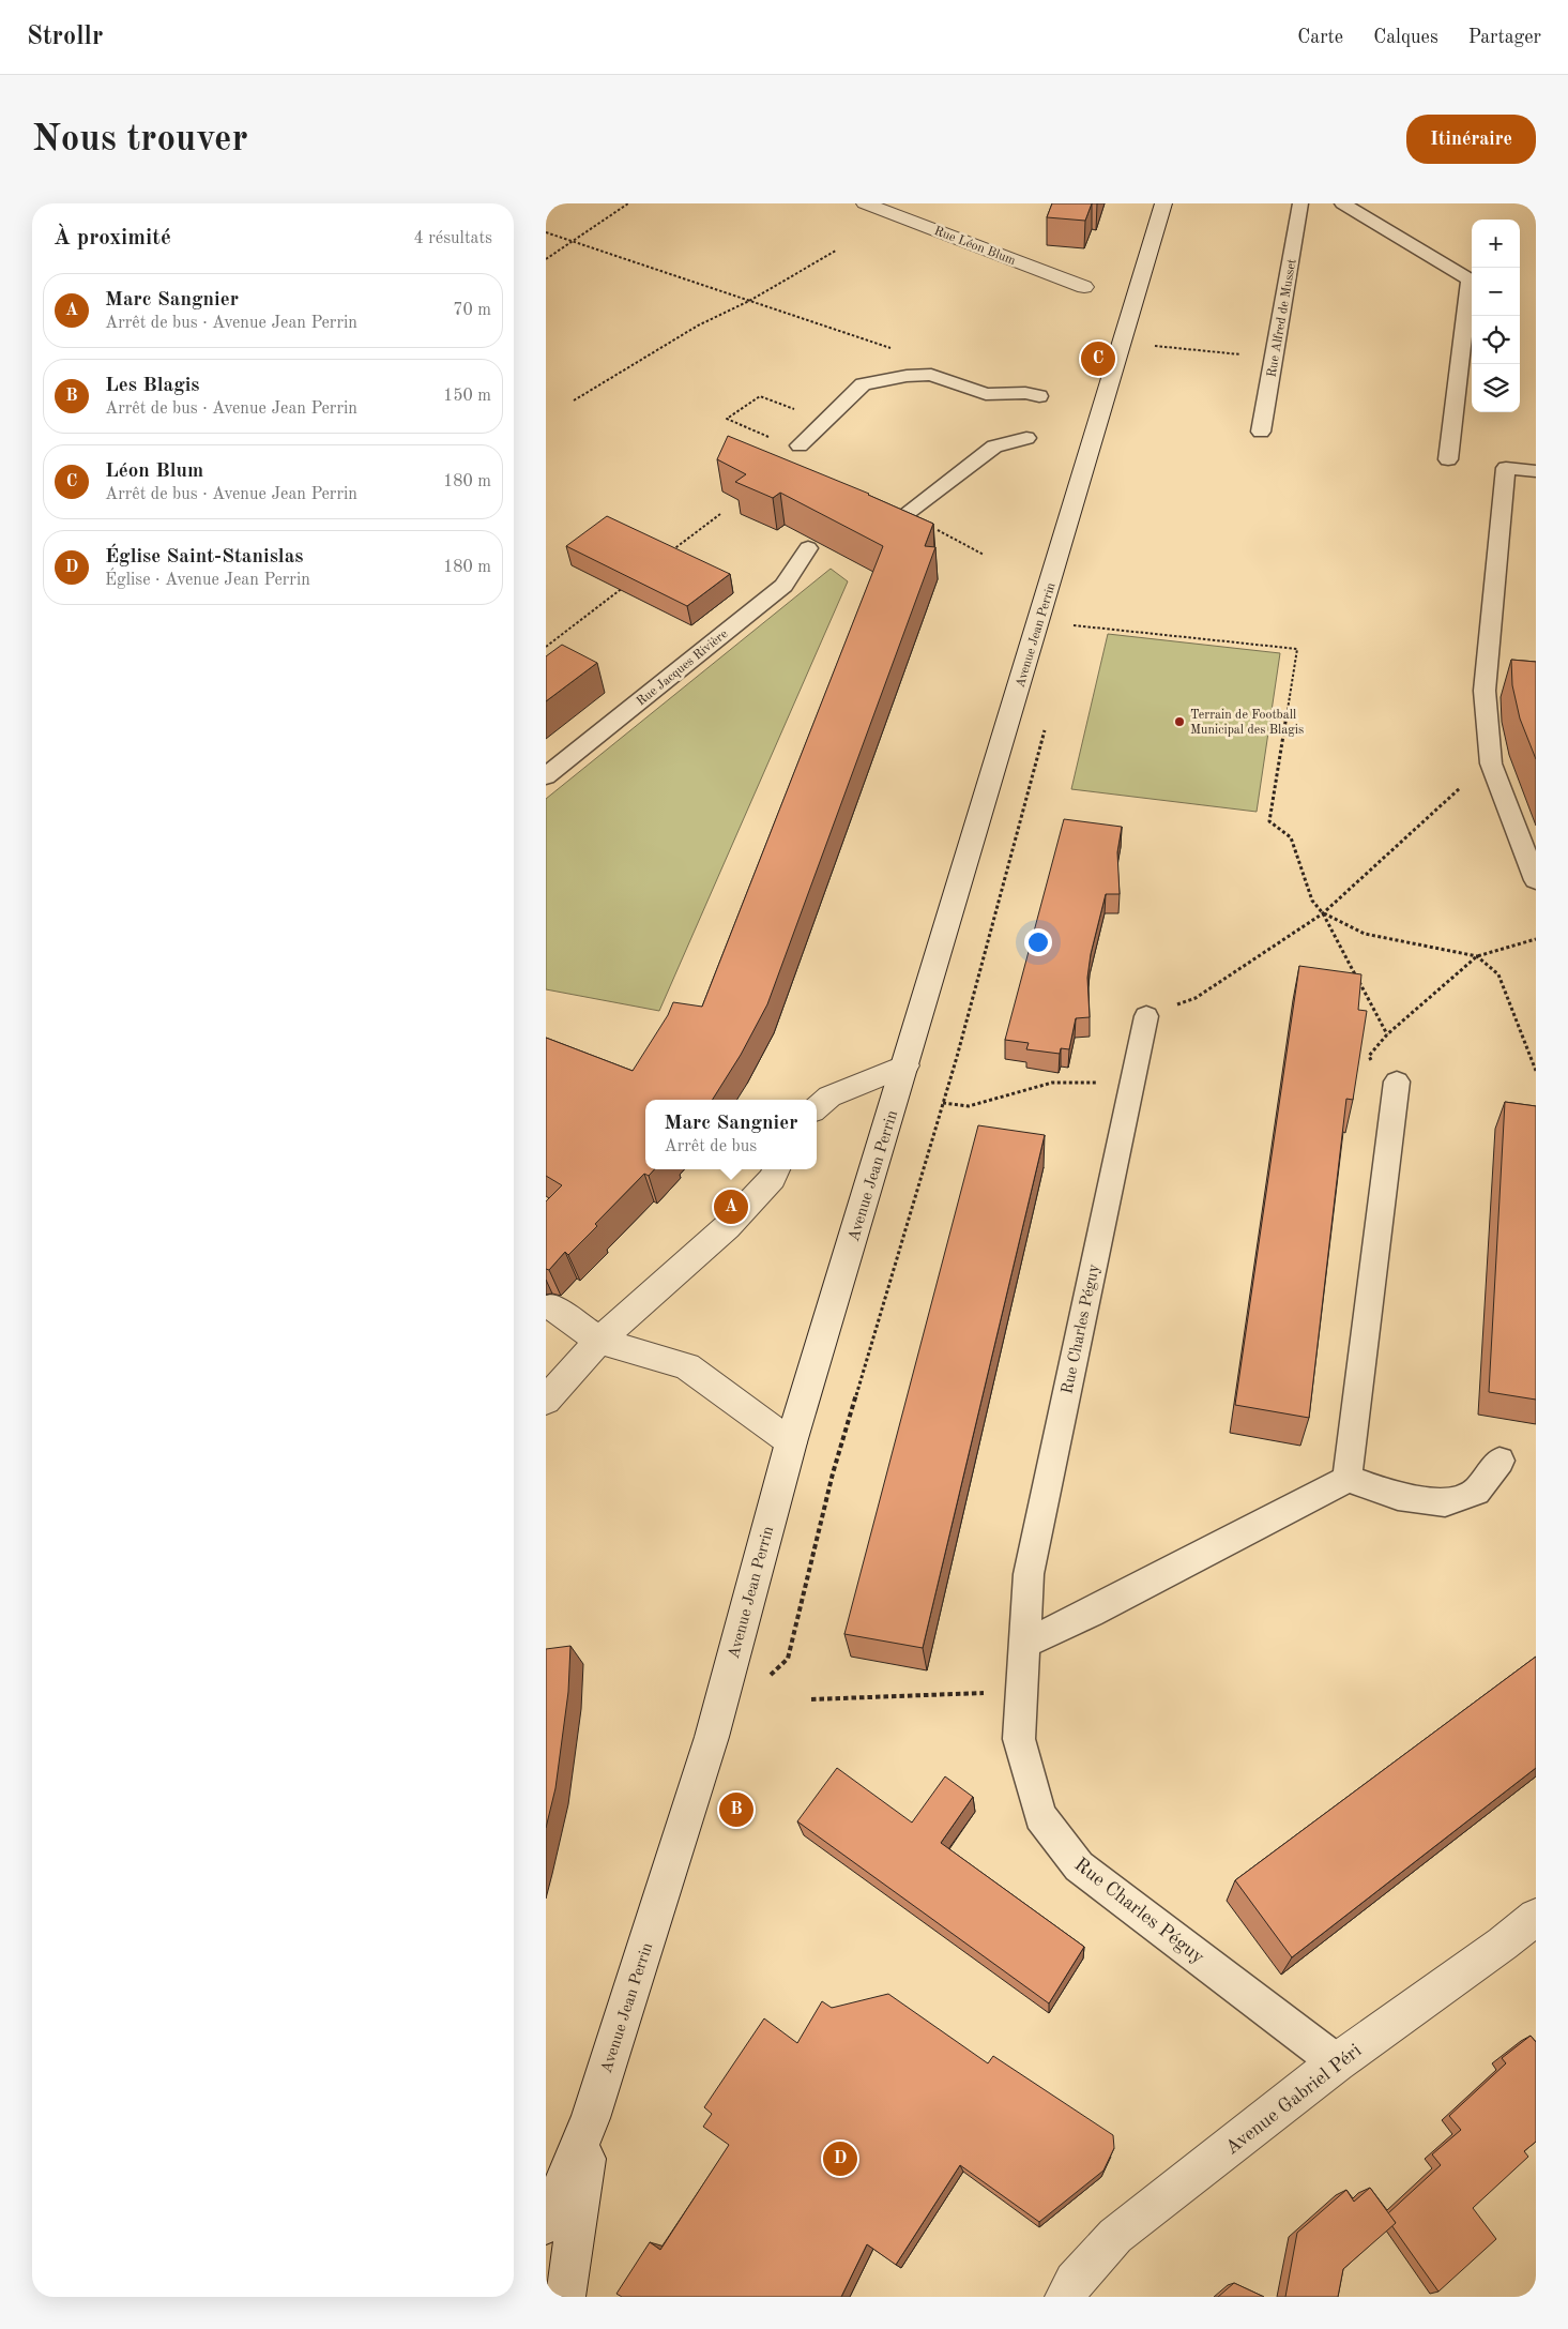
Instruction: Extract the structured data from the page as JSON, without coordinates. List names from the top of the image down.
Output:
{
  "streets": {
    "main road": ["Rue Léon Blum", "Avenue Jean Perrin", "Avenue Gabriel Péri"],
    "lane": ["Rue Alfred de Musset", "Rue Jacques Rivière", "Rue Charles Péguy"]
  },
  "crossings": [
    ["Rue Charles Péguy", "Avenue Gabriel Péri"]
  ],
  "places": ["Terrain de Football Municipal des Blagis"],
  "page": {
    "header": "Strollr",
    "nav": ["Carte", "Calques", "Partager"],
    "buttons": "Itinéraire",
    "title": "Nous trouver",
    "heading": ["À proximité", "4 résultats"],
    "map_buttons": ["+", "−"],
    "list": [
      {
        "mark": "A",
        "name": "Marc Sangnier",
        "note": "Arrêt de bus · Avenue Jean Perrin",
        "value": "70 m"
      },
      {
        "mark": "B",
        "name": "Les Blagis",
        "note": "Arrêt de bus · Avenue Jean Perrin",
        "value": "150 m"
      },
      {
        "mark": "C",
        "name": "Léon Blum",
        "note": "Arrêt de bus · Avenue Jean Perrin",
        "value": "180 m"
      },
      {
        "mark": "D",
        "name": "Église Saint-Stanislas",
        "note": "Église · Avenue Jean Perrin",
        "value": "180 m"
      }
    ],
    "pins": [
      "C",
      "A",
      "B",
      "D"
    ],
    "popup": ["Marc Sangnier", "Arrêt de bus"]
  }
}
